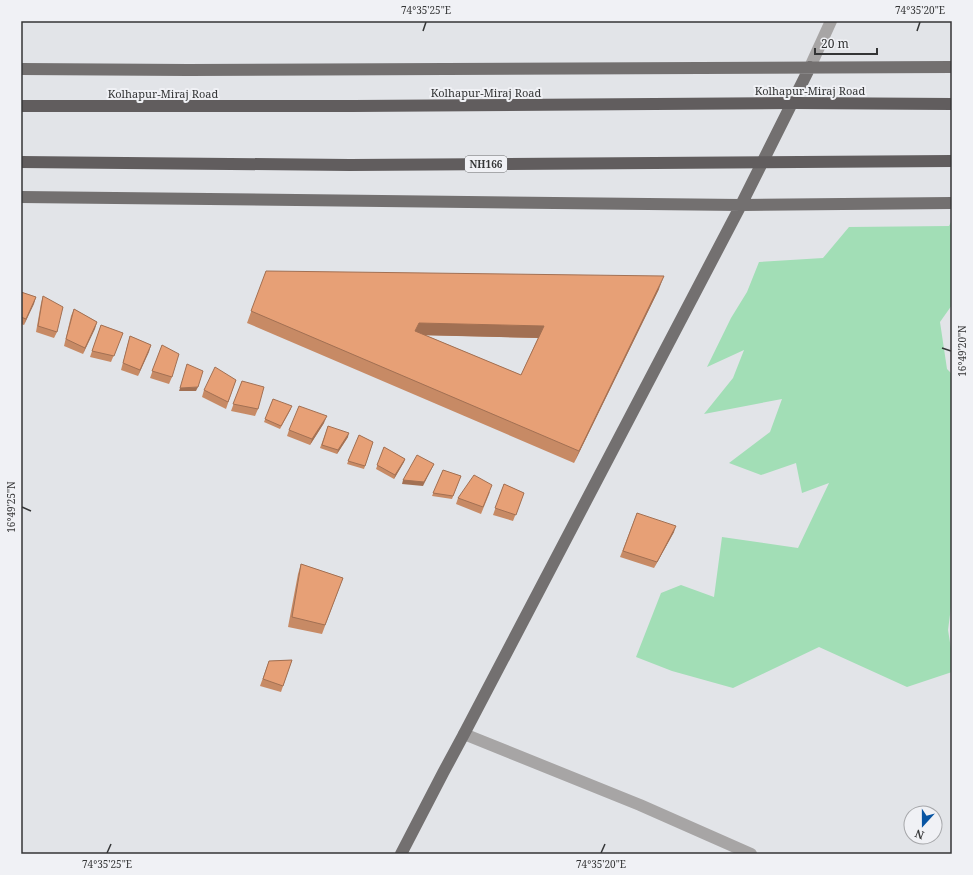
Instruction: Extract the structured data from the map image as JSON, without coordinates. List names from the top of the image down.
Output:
{
  "streets": {
    "highway": ["Kolhapur-Miraj Road", "NH166"]
  },
  "scale_bar": "20 m",
  "north": "bottom",
  "coordinates": [
    "74°35'25\"E",
    "74°35'20\"E",
    "16°49'20\"N",
    "16°49'25\"N"
  ]
}
